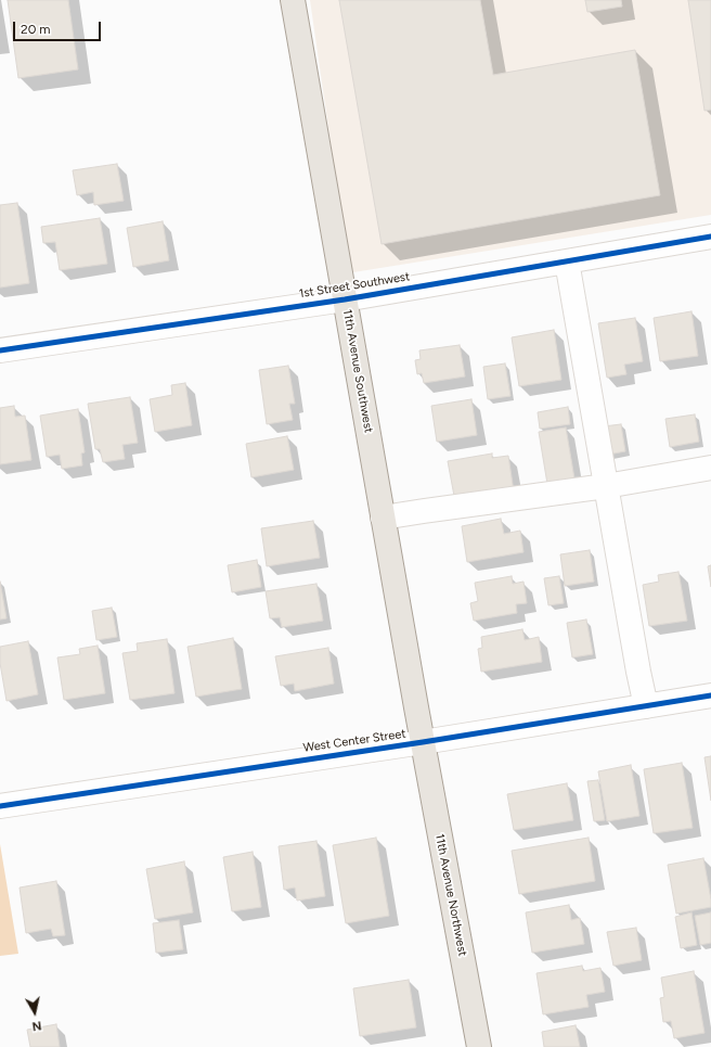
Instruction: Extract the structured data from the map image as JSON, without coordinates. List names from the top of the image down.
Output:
{
  "streets": {
    "main road": ["11th Avenue Southwest", "11th Avenue Northwest"],
    "street": ["1st Street Southwest", "West Center Street"]
  },
  "crossings": [
    ["1st Street Southwest", "11th Avenue Southwest"],
    ["11th Avenue Southwest", "West Center Street"],
    ["11th Avenue Southwest", "11th Avenue Northwest"],
    ["West Center Street", "11th Avenue Northwest"]
  ],
  "scale_bar": "20 m",
  "north": "bottom"
}
